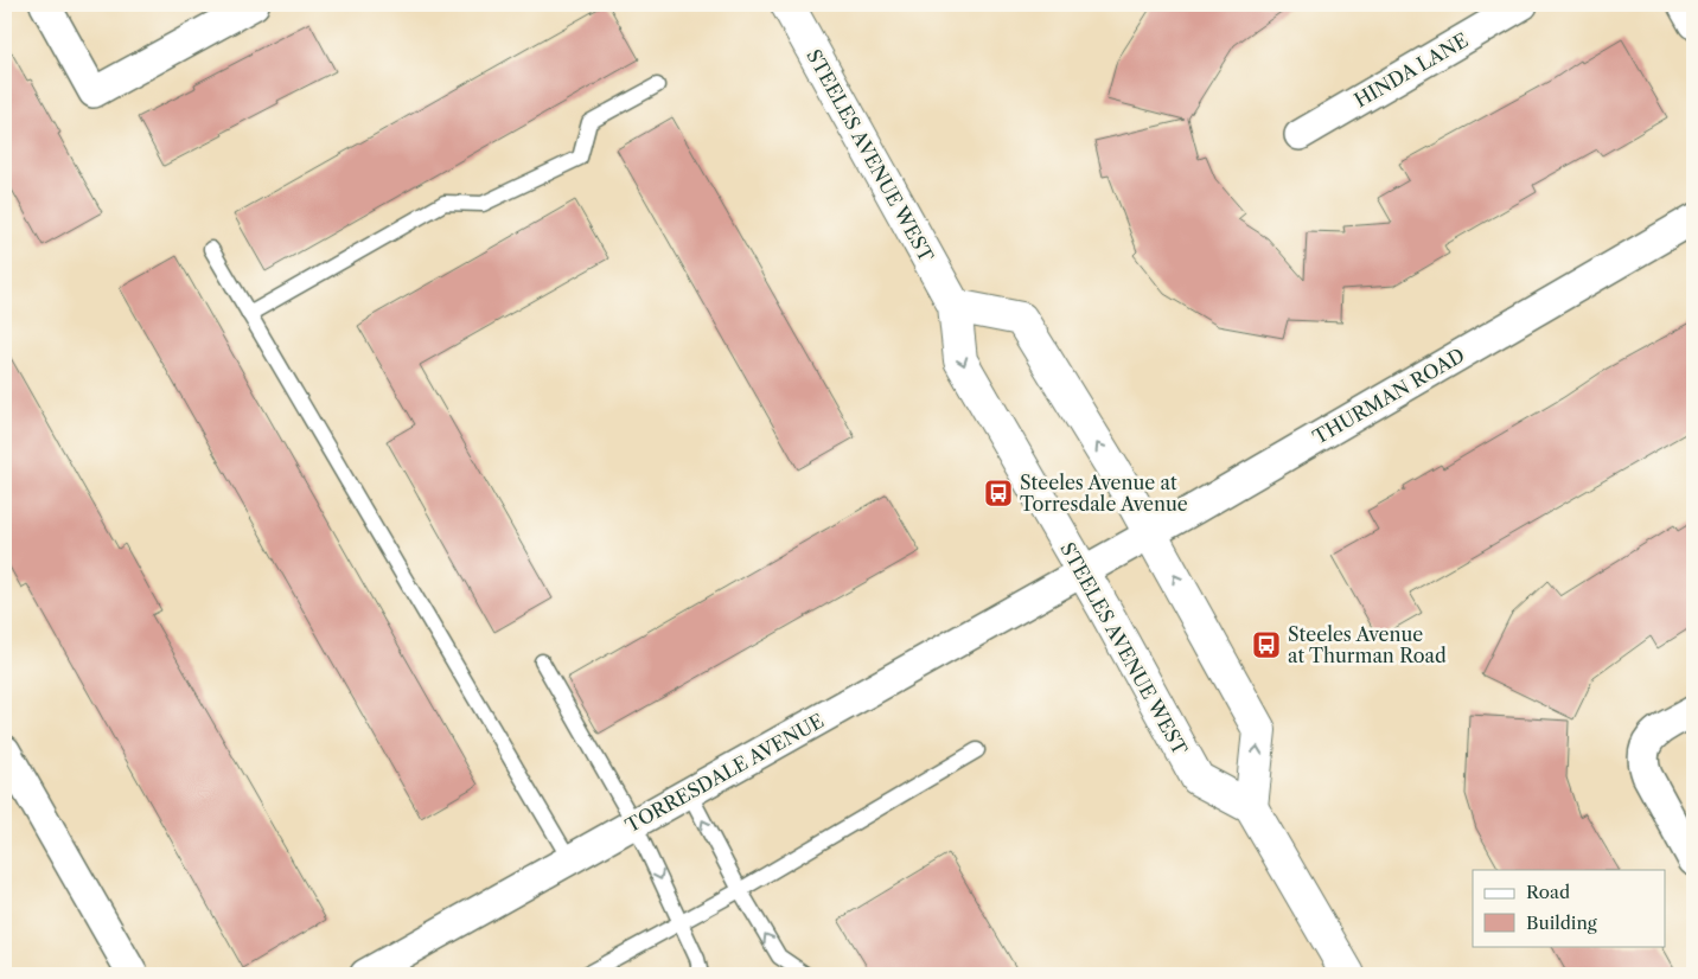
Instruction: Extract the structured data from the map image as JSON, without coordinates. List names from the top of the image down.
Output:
{
  "streets": {
    "main road": ["STEELES AVENUE WEST"],
    "street": ["HINDA LANE", "THURMAN ROAD", "TORRESDALE AVENUE"]
  },
  "crossings": [
    ["STEELES AVENUE WEST", "THURMAN ROAD"],
    ["STEELES AVENUE WEST", "TORRESDALE AVENUE"],
    ["THURMAN ROAD", "TORRESDALE AVENUE"]
  ],
  "places": {
    "bus stop": ["Steeles Avenue at Torresdale Avenue", "Steeles Avenue at Thurman Road"]
  },
  "legend": ["Road", "Building"]
}
